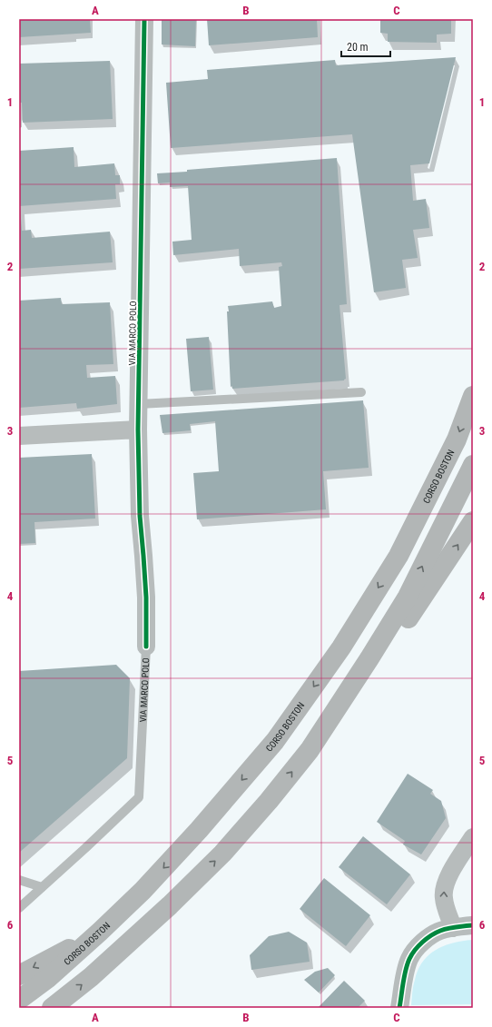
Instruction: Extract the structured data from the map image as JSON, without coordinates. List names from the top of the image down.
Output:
{
  "streets": {
    "highway": ["CORSO BOSTON"],
    "street": ["VIA MARCO POLO"]
  },
  "scale_bar": "20 m",
  "grid": {
    "columns": ["A", "B", "C"],
    "rows": [
      "1",
      "2",
      "3",
      "4",
      "5",
      "6"
    ]
  }
}
